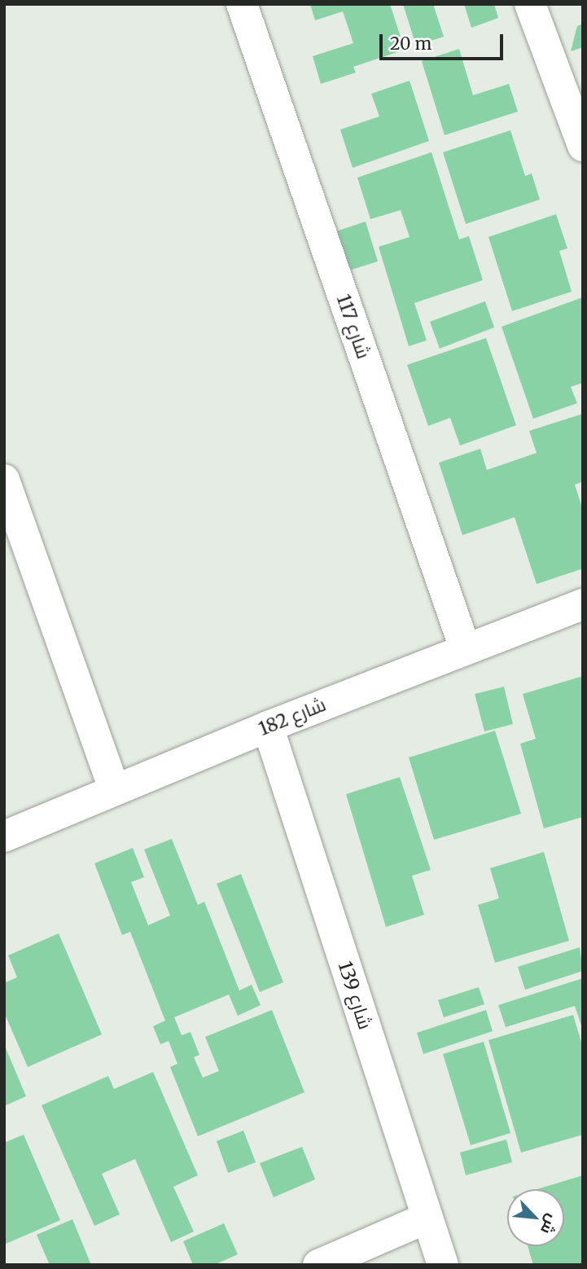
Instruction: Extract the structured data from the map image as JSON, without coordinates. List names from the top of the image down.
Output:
{
  "streets": {
    "street": ["شارع 117", "شارع 182", "شارع 139"]
  },
  "crossings": [
    ["شارع 117", "شارع 182"],
    ["شارع 182", "شارع 139"]
  ],
  "scale_bar": "20 m",
  "north": "bottom right"
}
